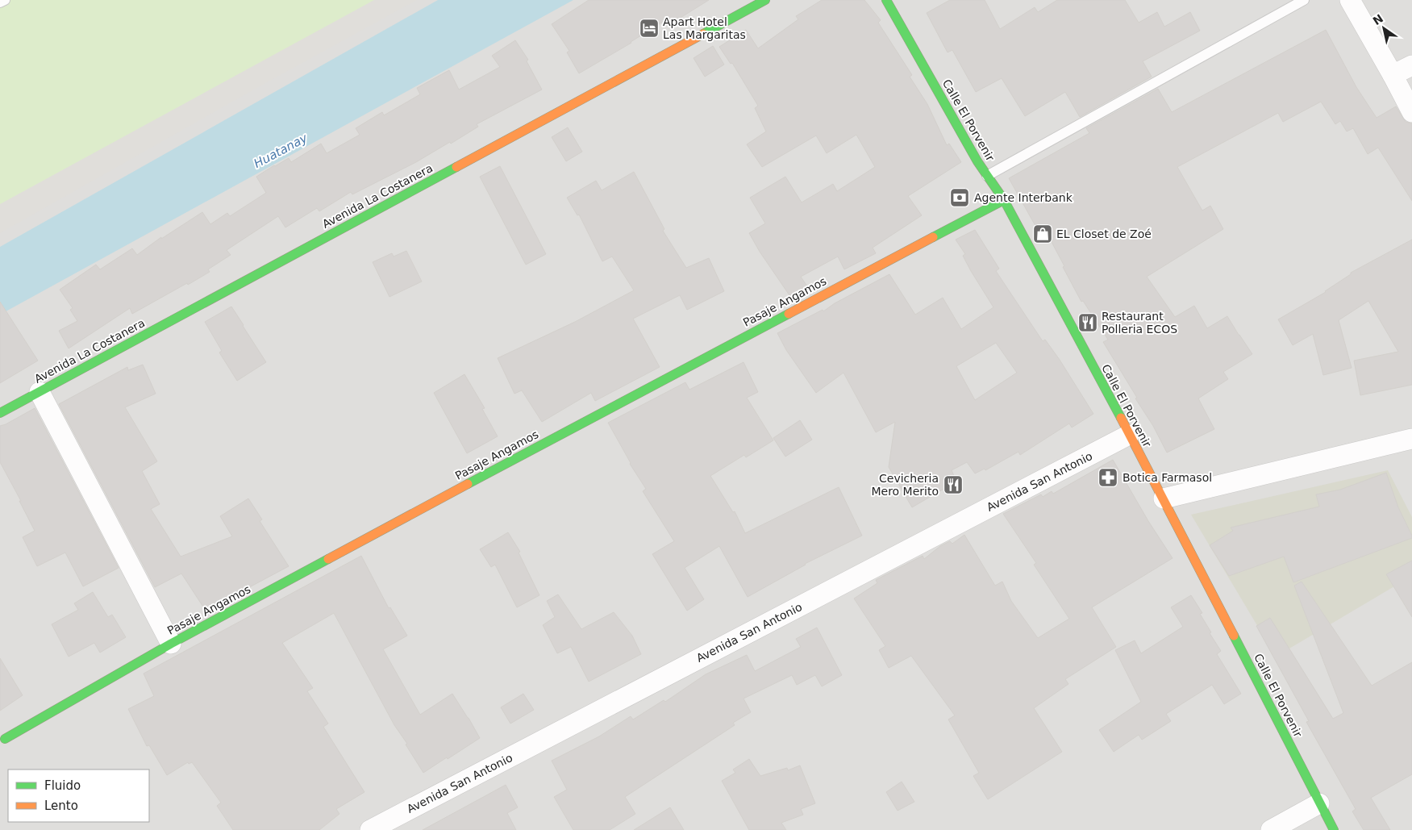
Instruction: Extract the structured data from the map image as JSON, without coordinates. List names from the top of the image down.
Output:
{
  "streets": {
    "street": [
      "Calle El Porvenir",
      "Avenida La Costanera",
      "Pasaje Angamos",
      "Avenida San Antonio"
    ]
  },
  "crossings": [
    ["Calle El Porvenir", "Pasaje Angamos"],
    ["Calle El Porvenir", "Avenida San Antonio"]
  ],
  "water": ["Huatanay"],
  "places": {
    "hotel": ["Apart Hotel Las Margaritas"],
    "bank": ["Agente Interbank"],
    "shop": ["EL Closet de Zoé"],
    "restaurant": ["Restaurant Polleria ECOS", "Cevicheria Mero Merito"],
    "pharmacy": ["Botica Farmasol"]
  },
  "legend": ["Fluido", "Lento"],
  "north": "top left"
}
